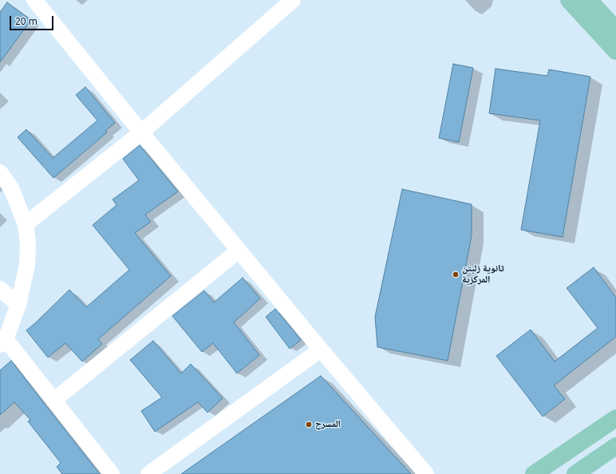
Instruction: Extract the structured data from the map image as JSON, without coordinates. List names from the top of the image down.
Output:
{
  "places": ["ثانوية زليتن المركزية", "المسرح"],
  "scale_bar": "20 m"
}
